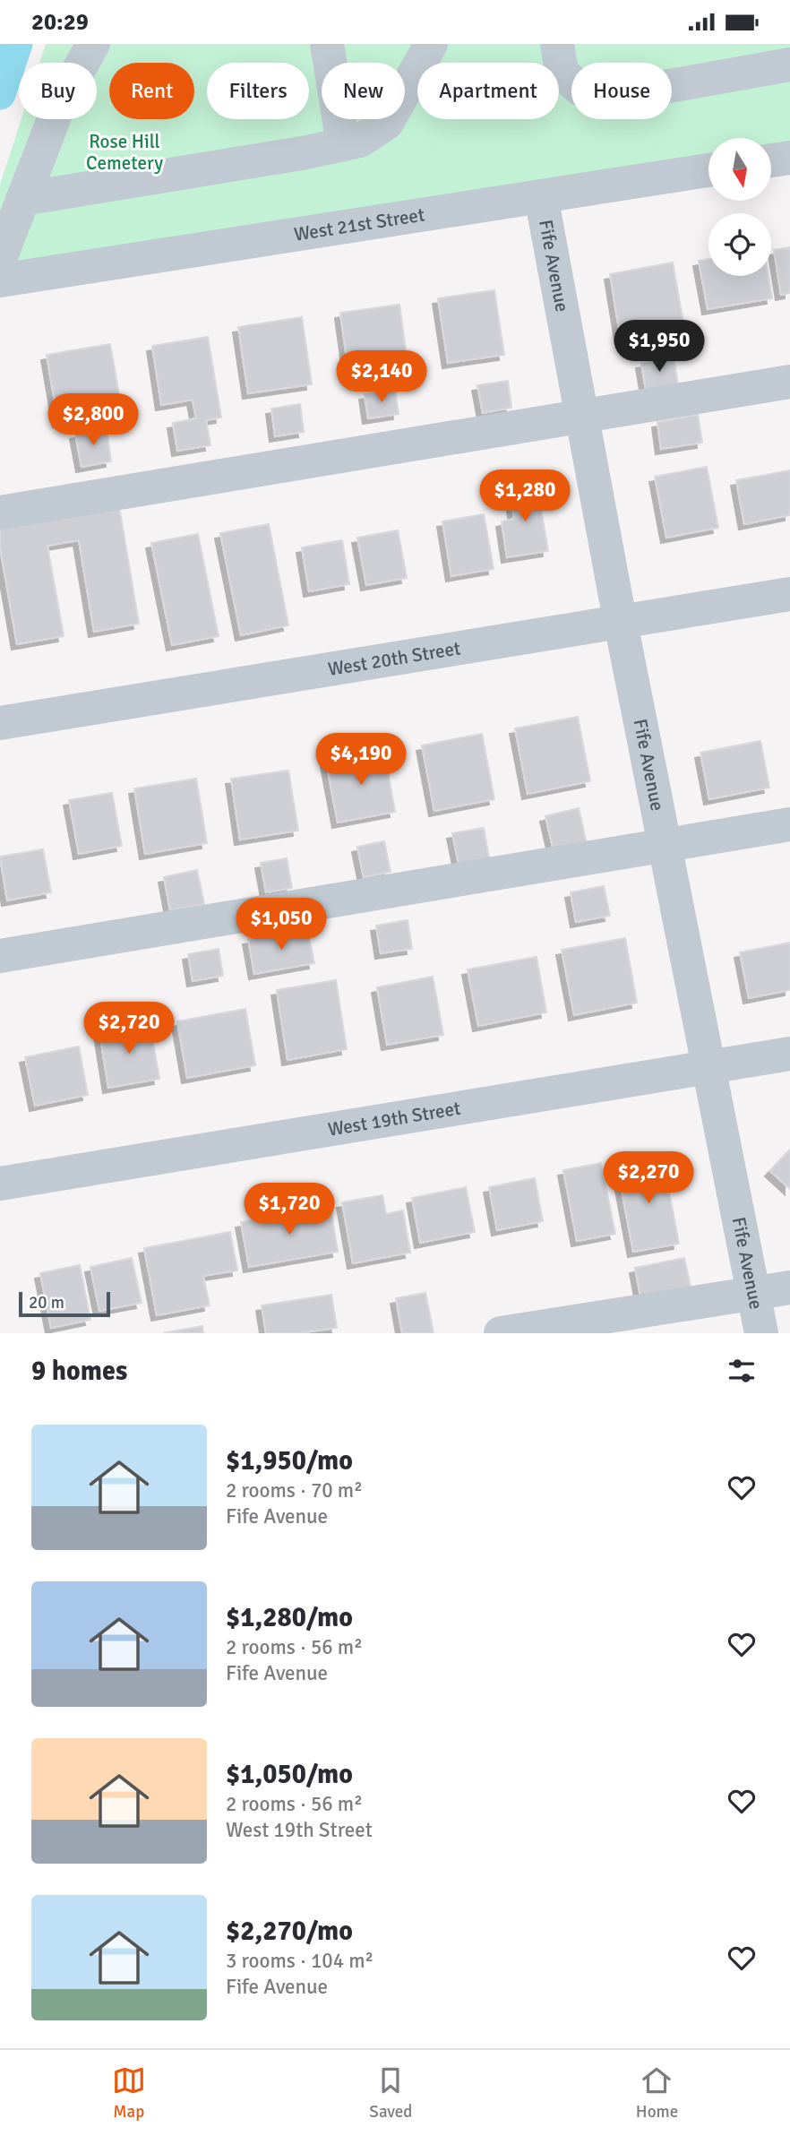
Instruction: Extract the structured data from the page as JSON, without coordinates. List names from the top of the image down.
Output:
{
  "streets": {
    "street": [
      "West 21st Street",
      "Fife Avenue",
      "West 20th Street",
      "West 19th Street"
    ]
  },
  "crossings": [
    ["West 21st Street", "Fife Avenue"],
    ["Fife Avenue", "West 20th Street"],
    ["Fife Avenue", "West 19th Street"]
  ],
  "parks": ["Rose Hill Cemetery"],
  "scale_bar": "20 m",
  "north": "bottom",
  "page": {
    "status": "20:29",
    "chip": [
      "Buy",
      "Rent",
      "Filters",
      "New",
      "Apartment",
      "House"
    ],
    "price": [
      "$1,950",
      "$2,140",
      "$2,800",
      "$1,280",
      "$4,190",
      "$1,050",
      "$2,720",
      "$2,270",
      "$1,720"
    ],
    "scale": "20 m",
    "heading": "9 homes",
    "list": [
      {
        "name": "$1,950/mo",
        "note": "2 rooms · 70 m² · Fife Avenue"
      },
      {
        "name": "$1,280/mo",
        "note": "2 rooms · 56 m² · Fife Avenue"
      },
      {
        "name": "$1,050/mo",
        "note": "2 rooms · 56 m² · West 19th Street"
      },
      {
        "name": "$2,270/mo",
        "note": "3 rooms · 104 m² · Fife Avenue"
      }
    ],
    "tabs": ["Map", "Saved", "Home"]
  }
}
